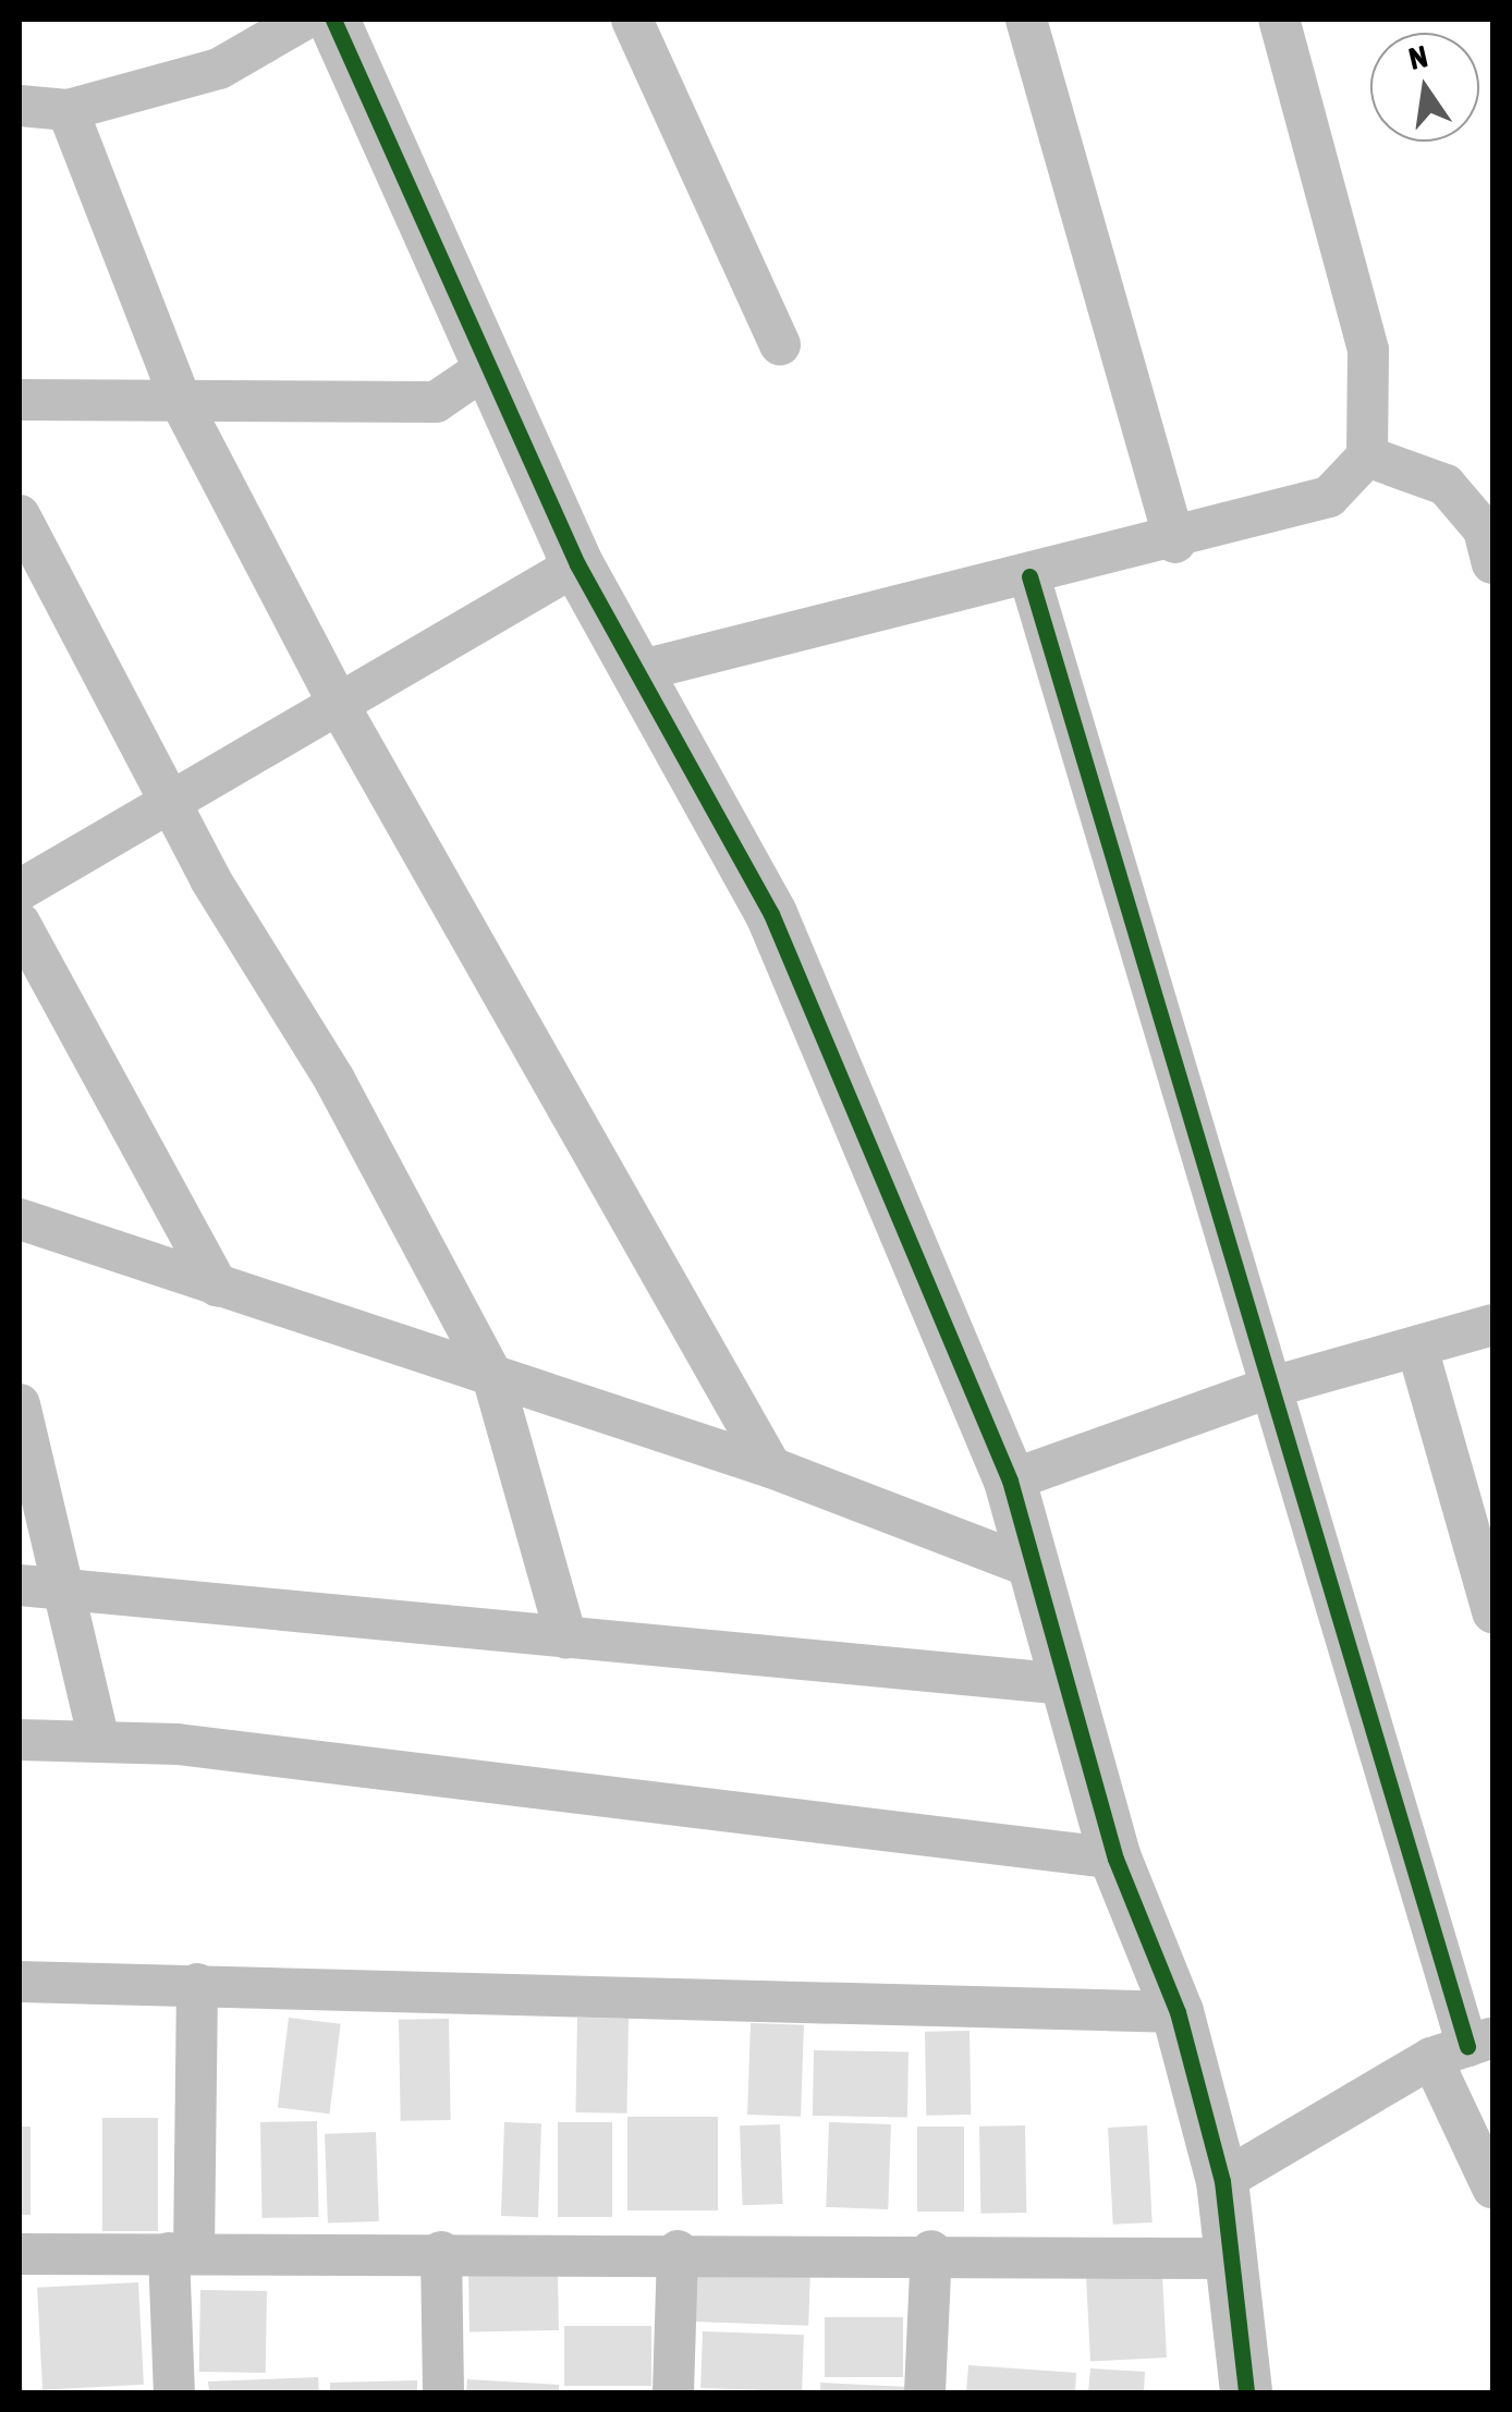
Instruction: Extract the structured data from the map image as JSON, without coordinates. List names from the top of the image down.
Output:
{
  "north": "top"
}
